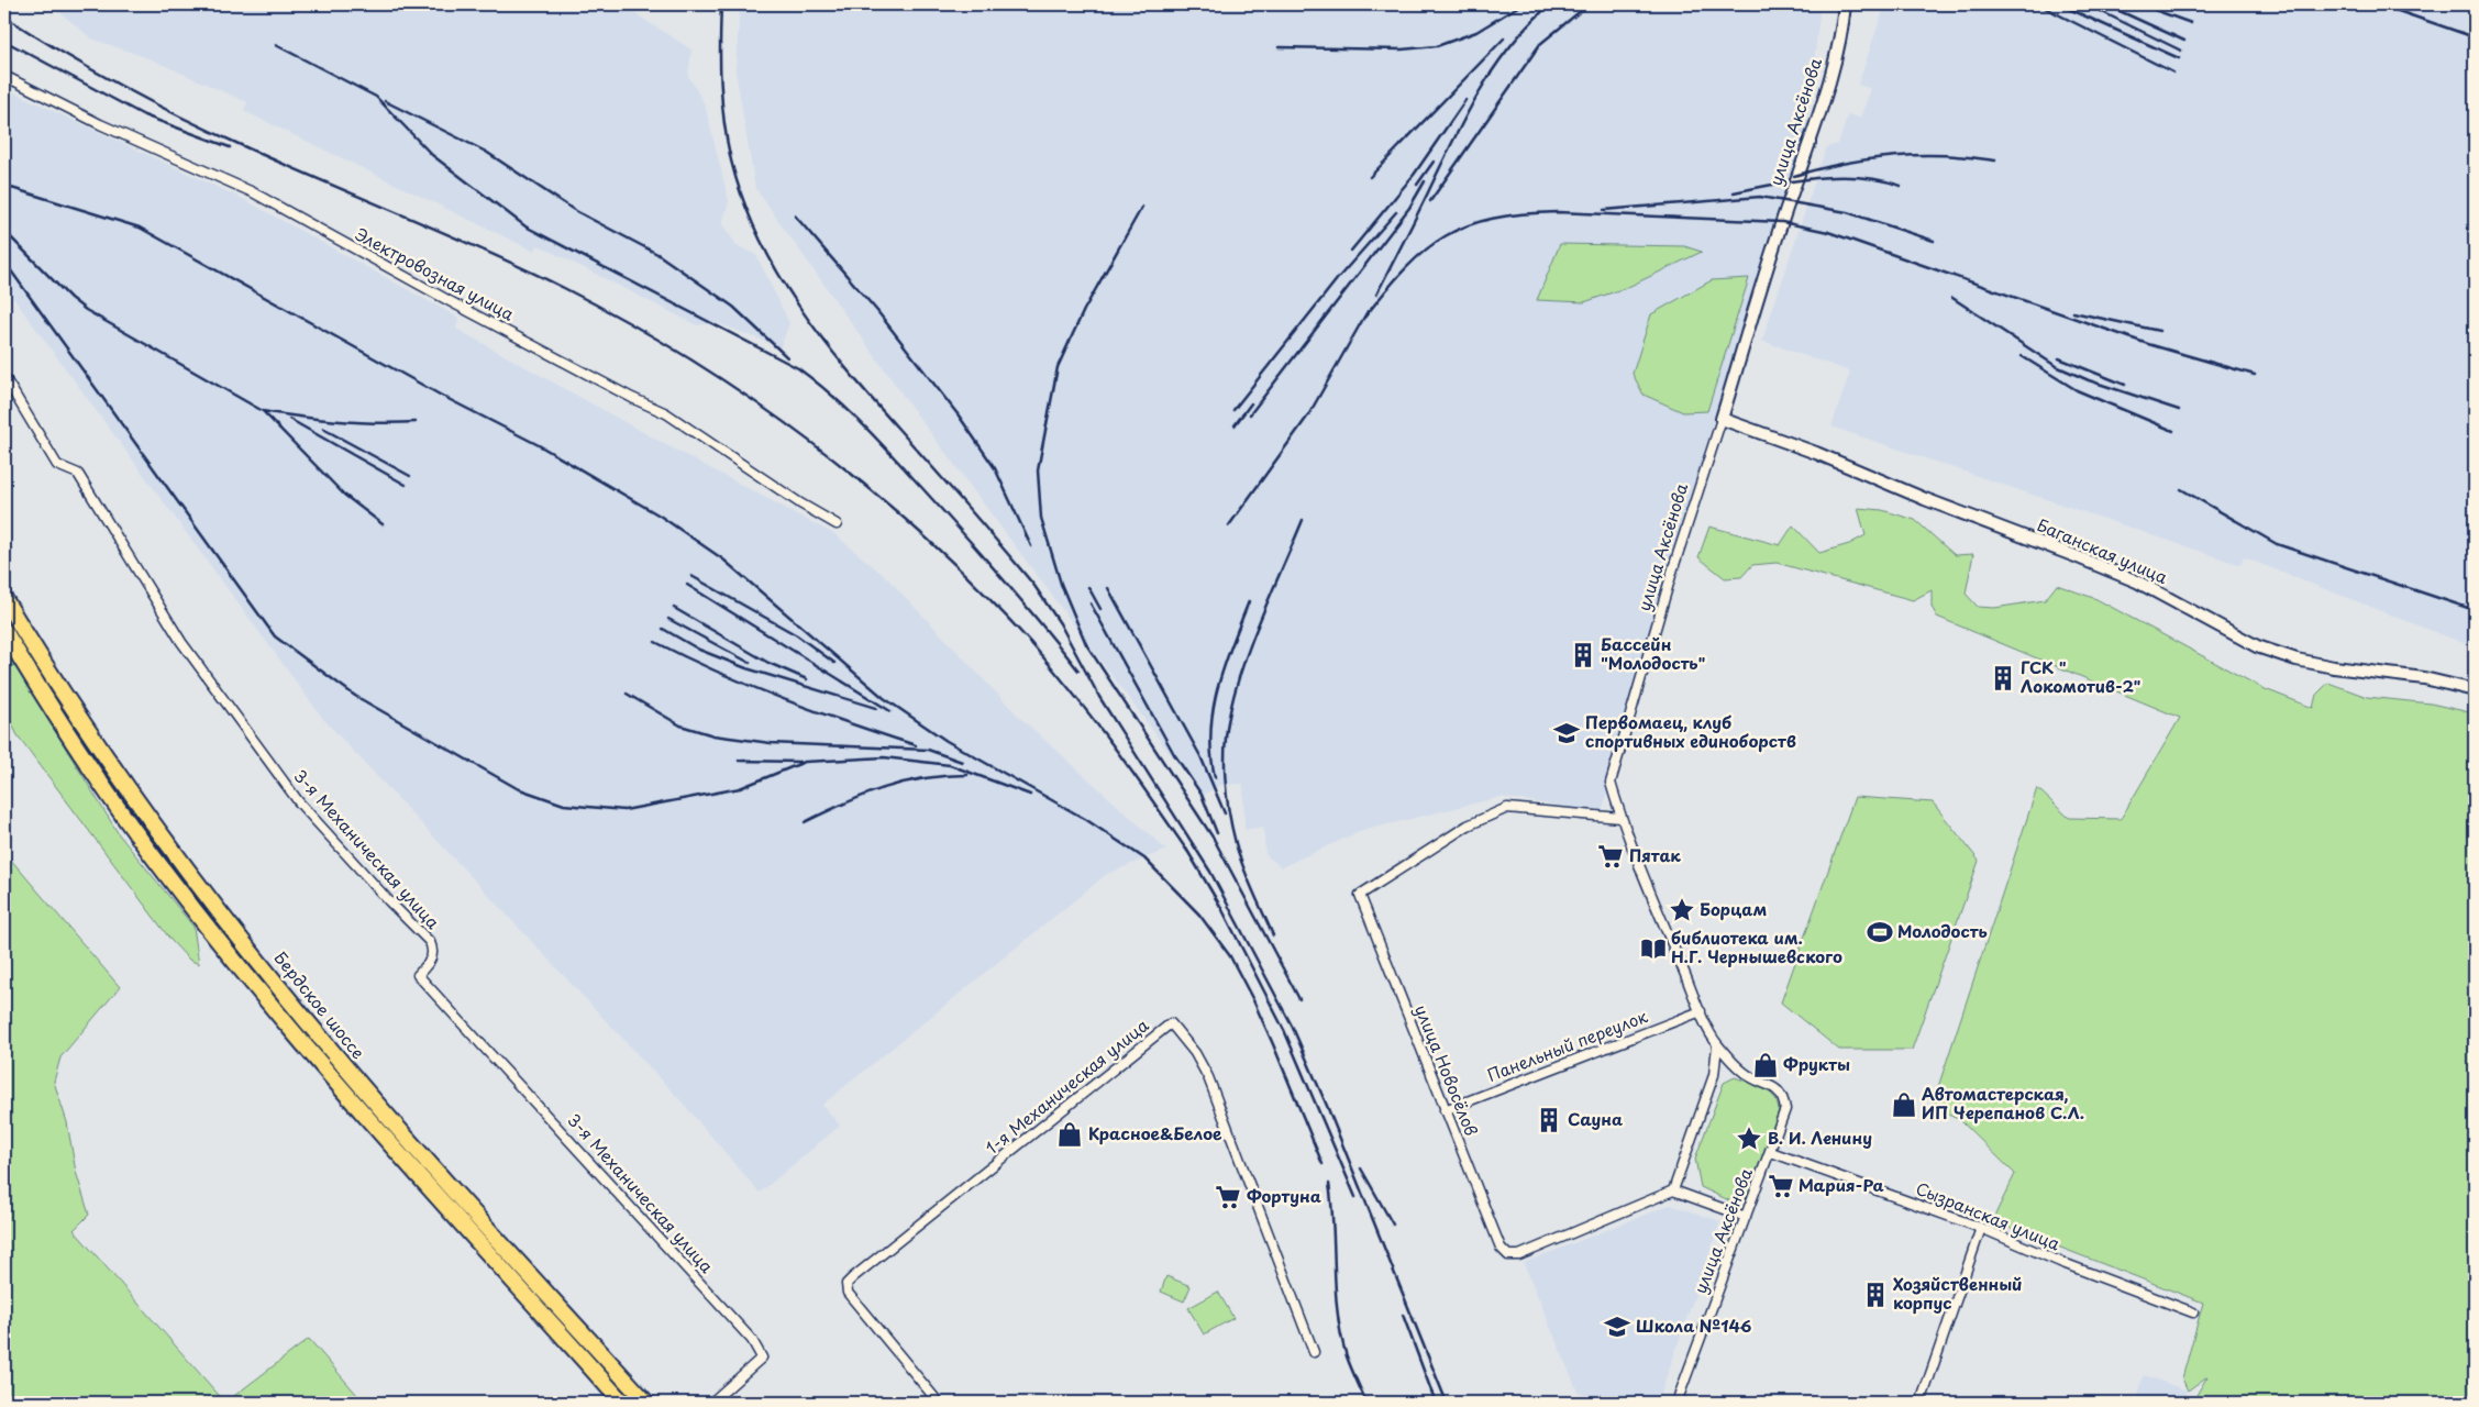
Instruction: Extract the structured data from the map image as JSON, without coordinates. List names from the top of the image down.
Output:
{
  "streets": {
    "highway": ["Бердское шоссе"],
    "street": [
      "улица Аксёнова",
      "Электровозная улица",
      "Баганская улица",
      "3-я Механическая улица",
      "Панельный переулок",
      "улица Новосёлов",
      "1-я Механическая улица",
      "Сызранская улица"
    ]
  },
  "crossings": [
    ["улица Аксёнова", "Баганская улица"],
    ["улица Аксёнова", "Панельный переулок"],
    ["улица Аксёнова", "улица Новосёлов"],
    ["улица Аксёнова", "Сызранская улица"],
    ["Панельный переулок", "улица Новосёлов"]
  ],
  "places": {
    "building": [
      "Бассейн \"Молодость\"",
      "ГСК \" Локомотив-2\"",
      "Сауна",
      "Хозяйственный корпус"
    ],
    "school or university": ["Первомаец, клуб спортивных единоборств", "Школа №146"],
    "supermarket": ["Пятак", "Мария-Ра", "Фортуна"],
    "place": ["Борцам", "В. И. Ленину"],
    "sports": ["Молодость"],
    "library": ["библиотека им. Н.Г. Чернышевского"],
    "shop": ["Фрукты", "Автомастерская, ИП Черепанов С.Л.", "Красное&Белое"]
  }
}
